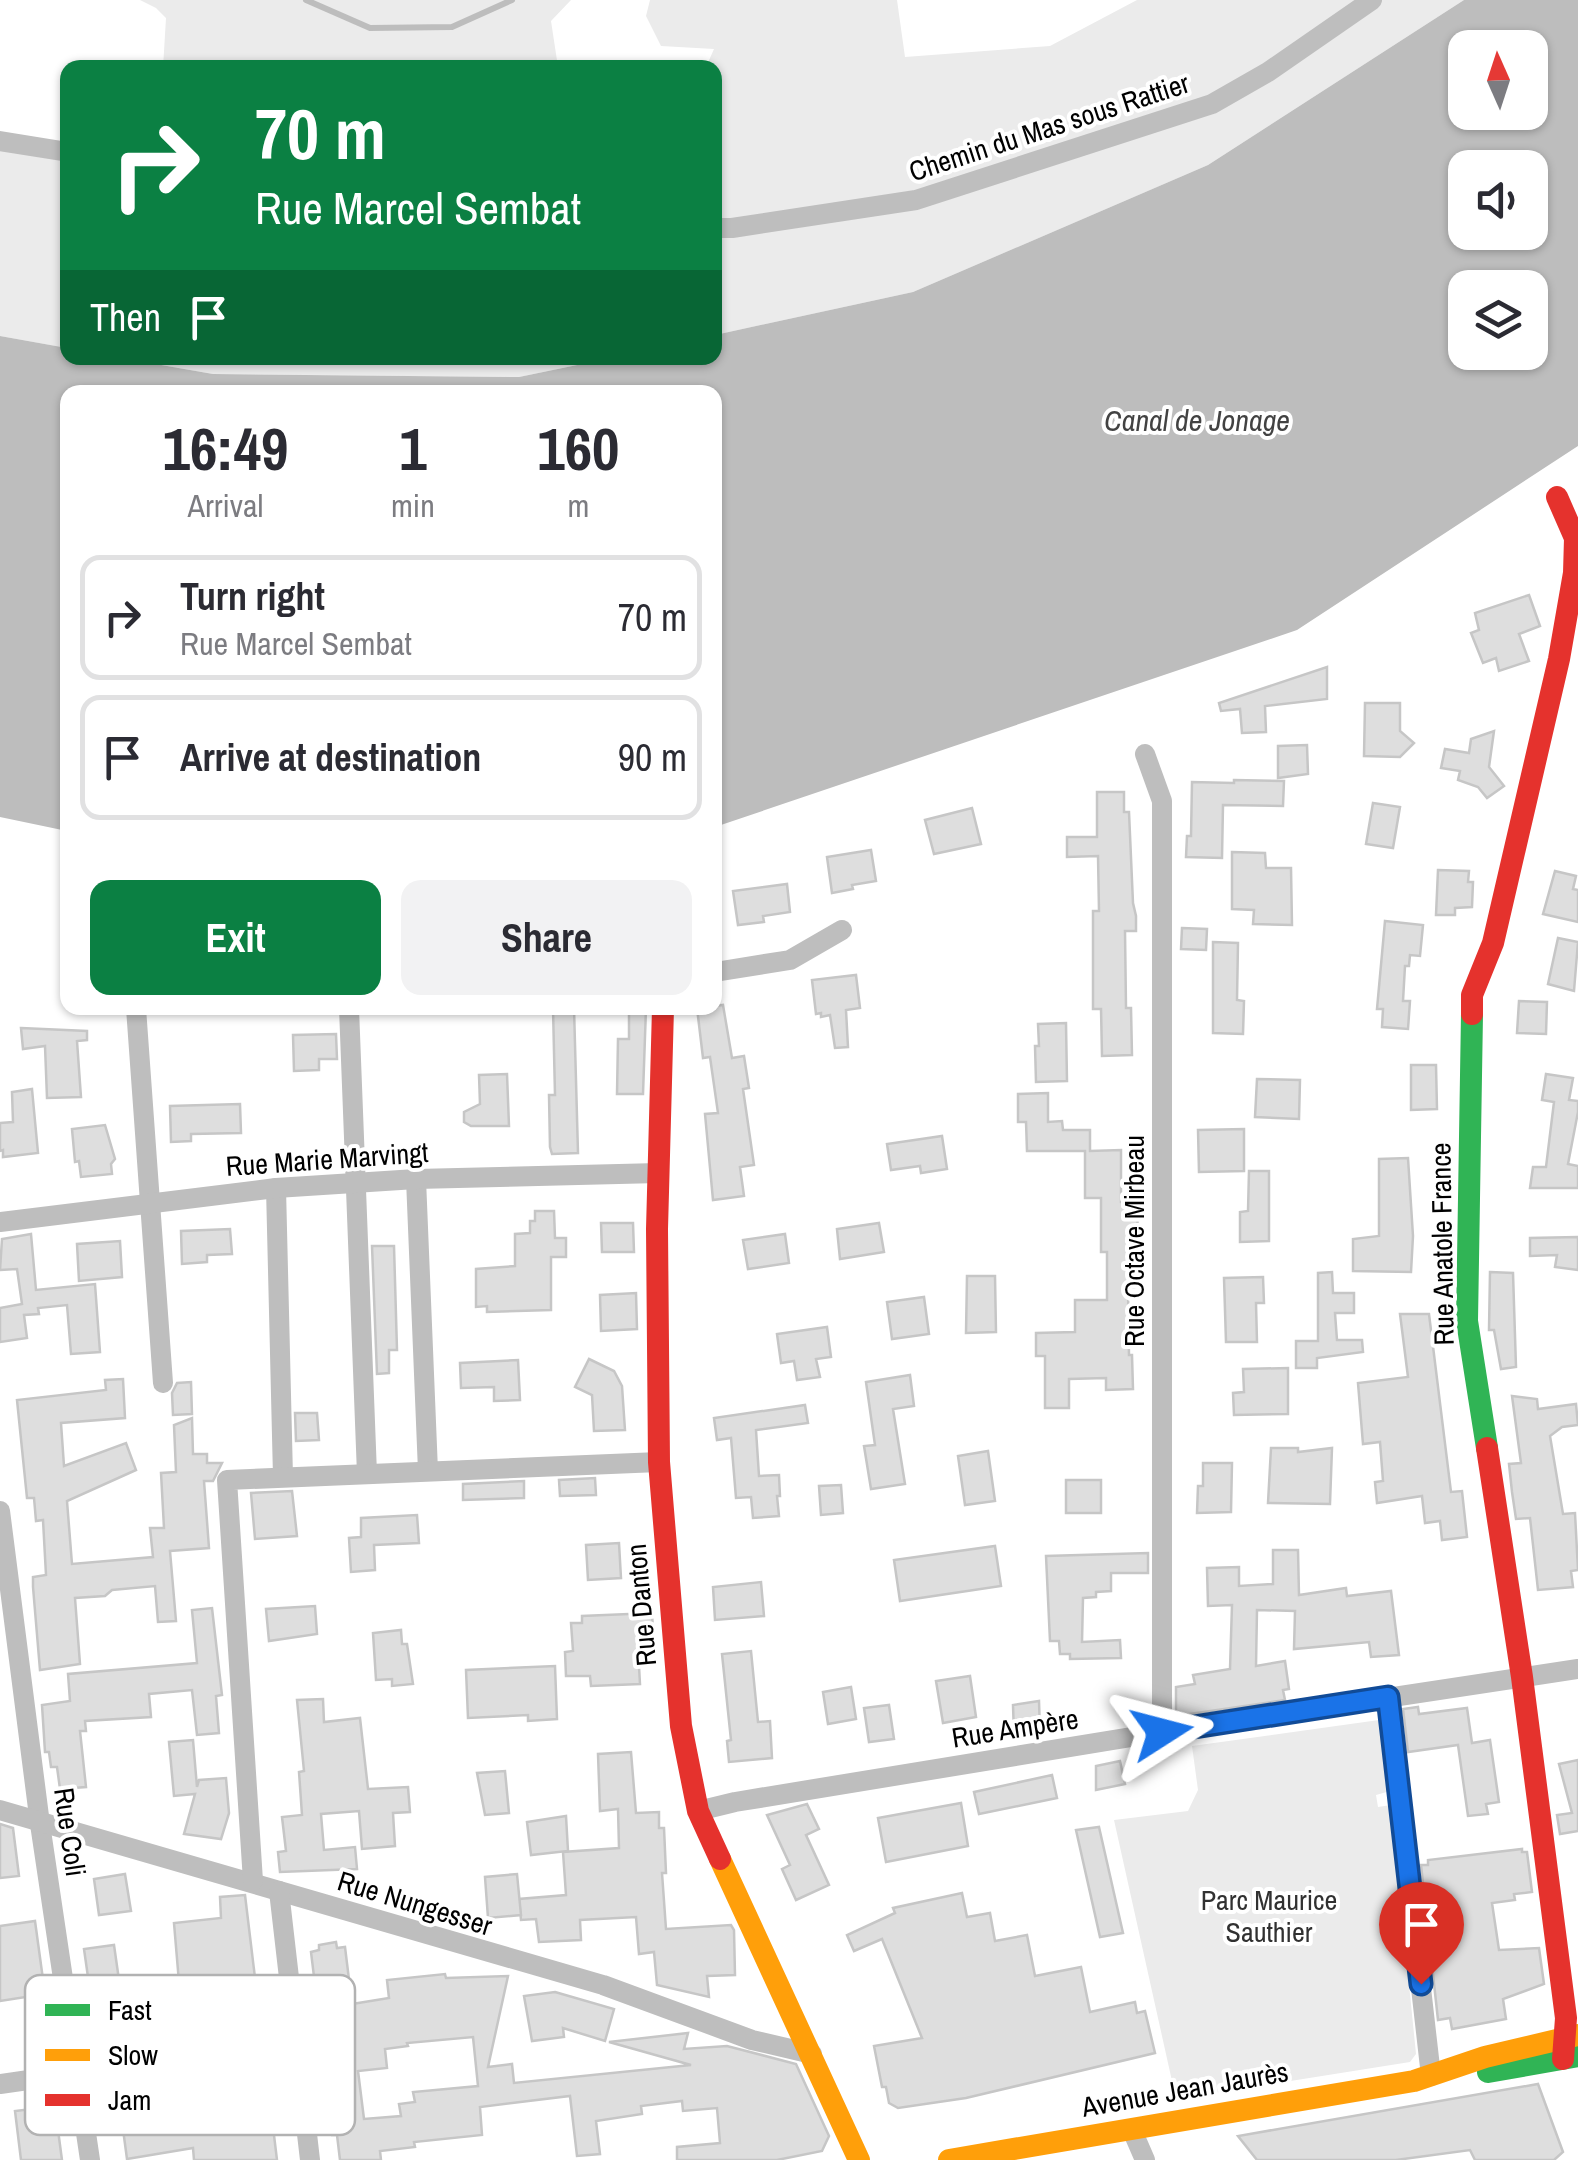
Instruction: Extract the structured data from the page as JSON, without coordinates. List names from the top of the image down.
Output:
{
  "streets": {
    "street": [
      "Chemin du Mas sous Rattier",
      "Rue Marie Marvingt",
      "Rue Octave Mirbeau",
      "Rue Anatole France",
      "Rue Danton",
      "Rue Ampère",
      "Rue Coli",
      "Rue Nungesser",
      "Avenue Jean Jaurès"
    ]
  },
  "crossings": [
    ["Rue Marie Marvingt", "Rue Danton"],
    ["Rue Octave Mirbeau", "Rue Ampère"],
    ["Rue Anatole France", "Rue Ampère"],
    ["Rue Anatole France", "Avenue Jean Jaurès"],
    ["Rue Danton", "Rue Ampère"],
    ["Rue Danton", "Rue Nungesser"],
    ["Rue Coli", "Rue Nungesser"]
  ],
  "water": ["Canal de Jonage"],
  "parks": ["Parc Maurice Sauthier"],
  "legend": ["Fast", "Slow", "Jam"],
  "north": "top",
  "page": {
    "turn": ["70 m", "Rue Marcel Sembat"],
    "then": "Then",
    "eta": [
      "16:49",
      "Arrival",
      "1",
      "min",
      "160",
      "m"
    ],
    "list": [
      {
        "name": "Turn right",
        "note": "Rue Marcel Sembat",
        "value": "70 m"
      },
      {
        "name": "Arrive at destination",
        "value": "90 m"
      }
    ],
    "buttons": ["Exit", "Share"]
  }
}
